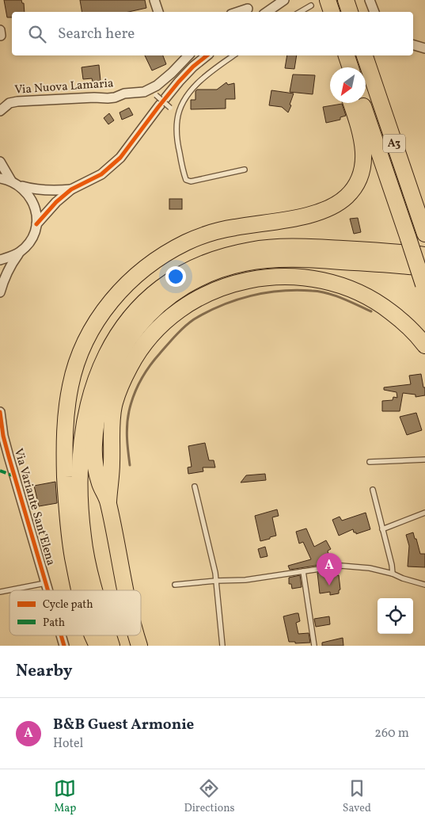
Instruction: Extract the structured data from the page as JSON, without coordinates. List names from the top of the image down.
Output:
{
  "streets": {
    "highway": ["A3"],
    "street": ["Via Nuova Lamaria", "Via Variante Sant'Elena"]
  },
  "legend": ["Cycle path", "Path"],
  "north": "bottom left",
  "page": {
    "search": "Search here",
    "pins": "A",
    "heading": "Nearby",
    "list": [
      {
        "mark": "A",
        "name": "B&B Guest Armonie",
        "note": "Hotel",
        "value": "260 m"
      }
    ],
    "nav": ["Map", "Directions", "Saved"]
  }
}
